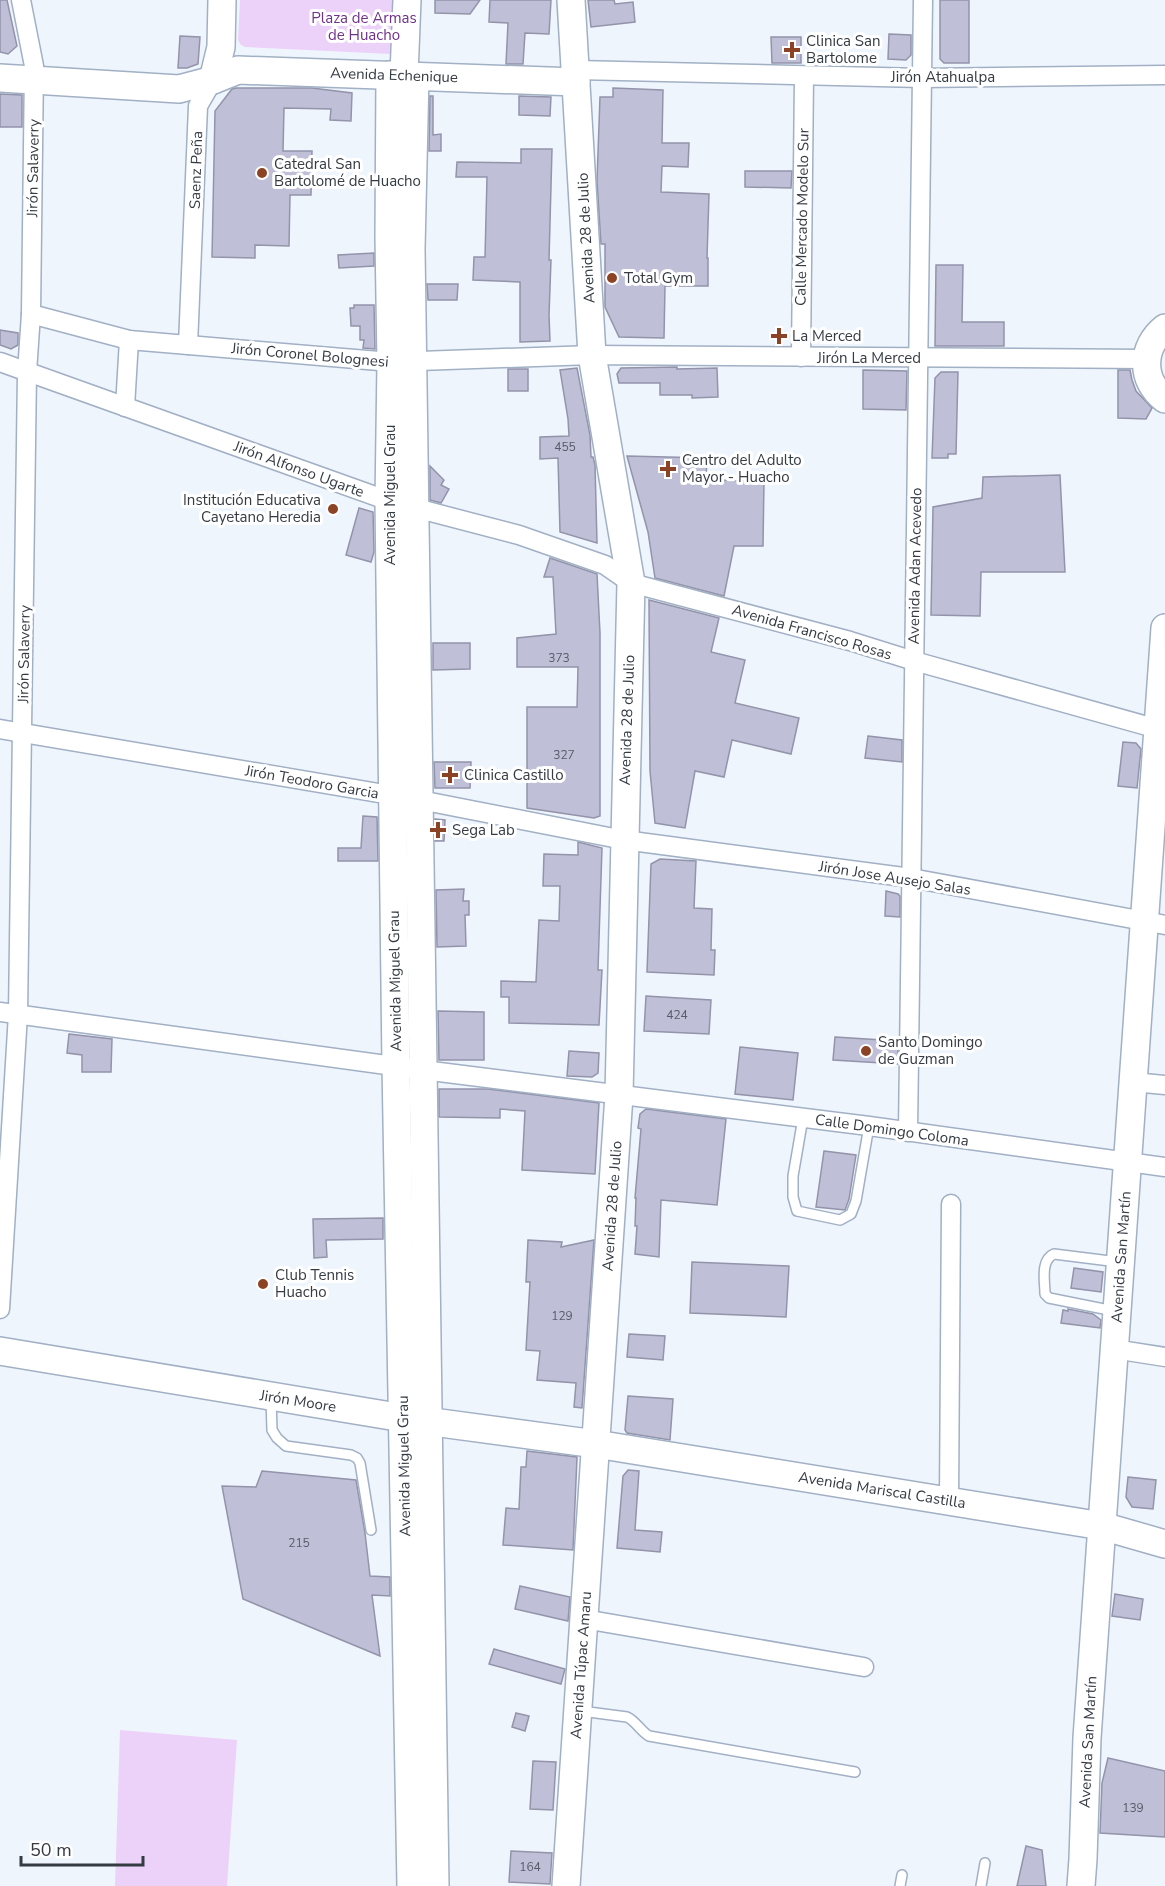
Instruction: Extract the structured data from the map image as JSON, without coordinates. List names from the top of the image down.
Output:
{
  "streets": {
    "street": [
      "Avenida Echenique",
      "Jirón Atahualpa",
      "Jirón Salaverry",
      "Saenz Peña",
      "Calle Mercado Modelo Sur",
      "Avenida 28 de Julio",
      "Jirón Coronel Bolognesi",
      "Jirón La Merced",
      "Jirón Alfonso Ugarte",
      "Avenida Miguel Grau",
      "Avenida Adan Acevedo",
      "Avenida Francisco Rosas",
      "Jirón Teodoro Garcia",
      "Jirón Jose Ausejo Salas",
      "Calle Domingo Coloma",
      "Avenida San Martín",
      "Jirón Moore",
      "Avenida Mariscal Castilla",
      "Avenida Túpac Amaru"
    ]
  },
  "crossings": [
    ["Avenida Echenique", "Jirón Atahualpa"],
    ["Avenida Echenique", "Saenz Peña"],
    ["Avenida Echenique", "Avenida 28 de Julio"],
    ["Avenida Echenique", "Avenida Miguel Grau"],
    ["Jirón Atahualpa", "Calle Mercado Modelo Sur"],
    ["Jirón Atahualpa", "Avenida 28 de Julio"],
    ["Jirón Atahualpa", "Avenida Adan Acevedo"],
    ["Jirón Salaverry", "Jirón Coronel Bolognesi"],
    ["Jirón Salaverry", "Jirón Alfonso Ugarte"],
    ["Jirón Salaverry", "Jirón Teodoro Garcia"],
    ["Jirón Salaverry", "Calle Domingo Coloma"],
    ["Saenz Peña", "Jirón Coronel Bolognesi"],
    ["Calle Mercado Modelo Sur", "Jirón La Merced"],
    ["Avenida 28 de Julio", "Jirón Coronel Bolognesi"],
    ["Avenida 28 de Julio", "Jirón La Merced"],
    ["Avenida 28 de Julio", "Jirón Alfonso Ugarte"],
    ["Avenida 28 de Julio", "Avenida Francisco Rosas"],
    ["Avenida 28 de Julio", "Jirón Teodoro Garcia"],
    ["Avenida 28 de Julio", "Jirón Jose Ausejo Salas"],
    ["Avenida 28 de Julio", "Calle Domingo Coloma"],
    ["Avenida 28 de Julio", "Jirón Moore"],
    ["Avenida 28 de Julio", "Avenida Mariscal Castilla"],
    ["Avenida 28 de Julio", "Avenida Túpac Amaru"],
    ["Jirón Coronel Bolognesi", "Jirón La Merced"],
    ["Jirón Coronel Bolognesi", "Avenida Miguel Grau"],
    ["Jirón La Merced", "Avenida Adan Acevedo"],
    ["Jirón Alfonso Ugarte", "Avenida Miguel Grau"],
    ["Jirón Alfonso Ugarte", "Avenida Francisco Rosas"],
    ["Avenida Miguel Grau", "Jirón Teodoro Garcia"],
    ["Avenida Miguel Grau", "Calle Domingo Coloma"],
    ["Avenida Miguel Grau", "Jirón Moore"],
    ["Avenida Adan Acevedo", "Avenida Francisco Rosas"],
    ["Avenida Adan Acevedo", "Jirón Jose Ausejo Salas"],
    ["Avenida Adan Acevedo", "Calle Domingo Coloma"],
    ["Avenida Francisco Rosas", "Avenida San Martín"],
    ["Jirón Teodoro Garcia", "Jirón Jose Ausejo Salas"],
    ["Jirón Jose Ausejo Salas", "Avenida San Martín"],
    ["Calle Domingo Coloma", "Avenida San Martín"],
    ["Avenida San Martín", "Avenida Mariscal Castilla"],
    ["Jirón Moore", "Avenida Mariscal Castilla"],
    ["Jirón Moore", "Avenida Túpac Amaru"],
    ["Avenida Mariscal Castilla", "Avenida Túpac Amaru"]
  ],
  "parks": ["Plaza de Armas de Huacho"],
  "places": {
    "health": [
      "Clinica San Bartolome",
      "La Merced",
      "Centro del Adulto Mayor - Huacho",
      "Clinica Castillo",
      "Sega Lab"
    ],
    "other": [
      "Catedral San Bartolomé de Huacho",
      "Total Gym",
      "Institución Educativa Cayetano Heredia",
      "Santo Domingo de Guzman",
      "Club Tennis Huacho"
    ]
  },
  "house_numbers": [
    "455",
    "373",
    "327",
    "424",
    "129",
    "215",
    "139",
    "164"
  ],
  "scale_bar": "50 m"
}
